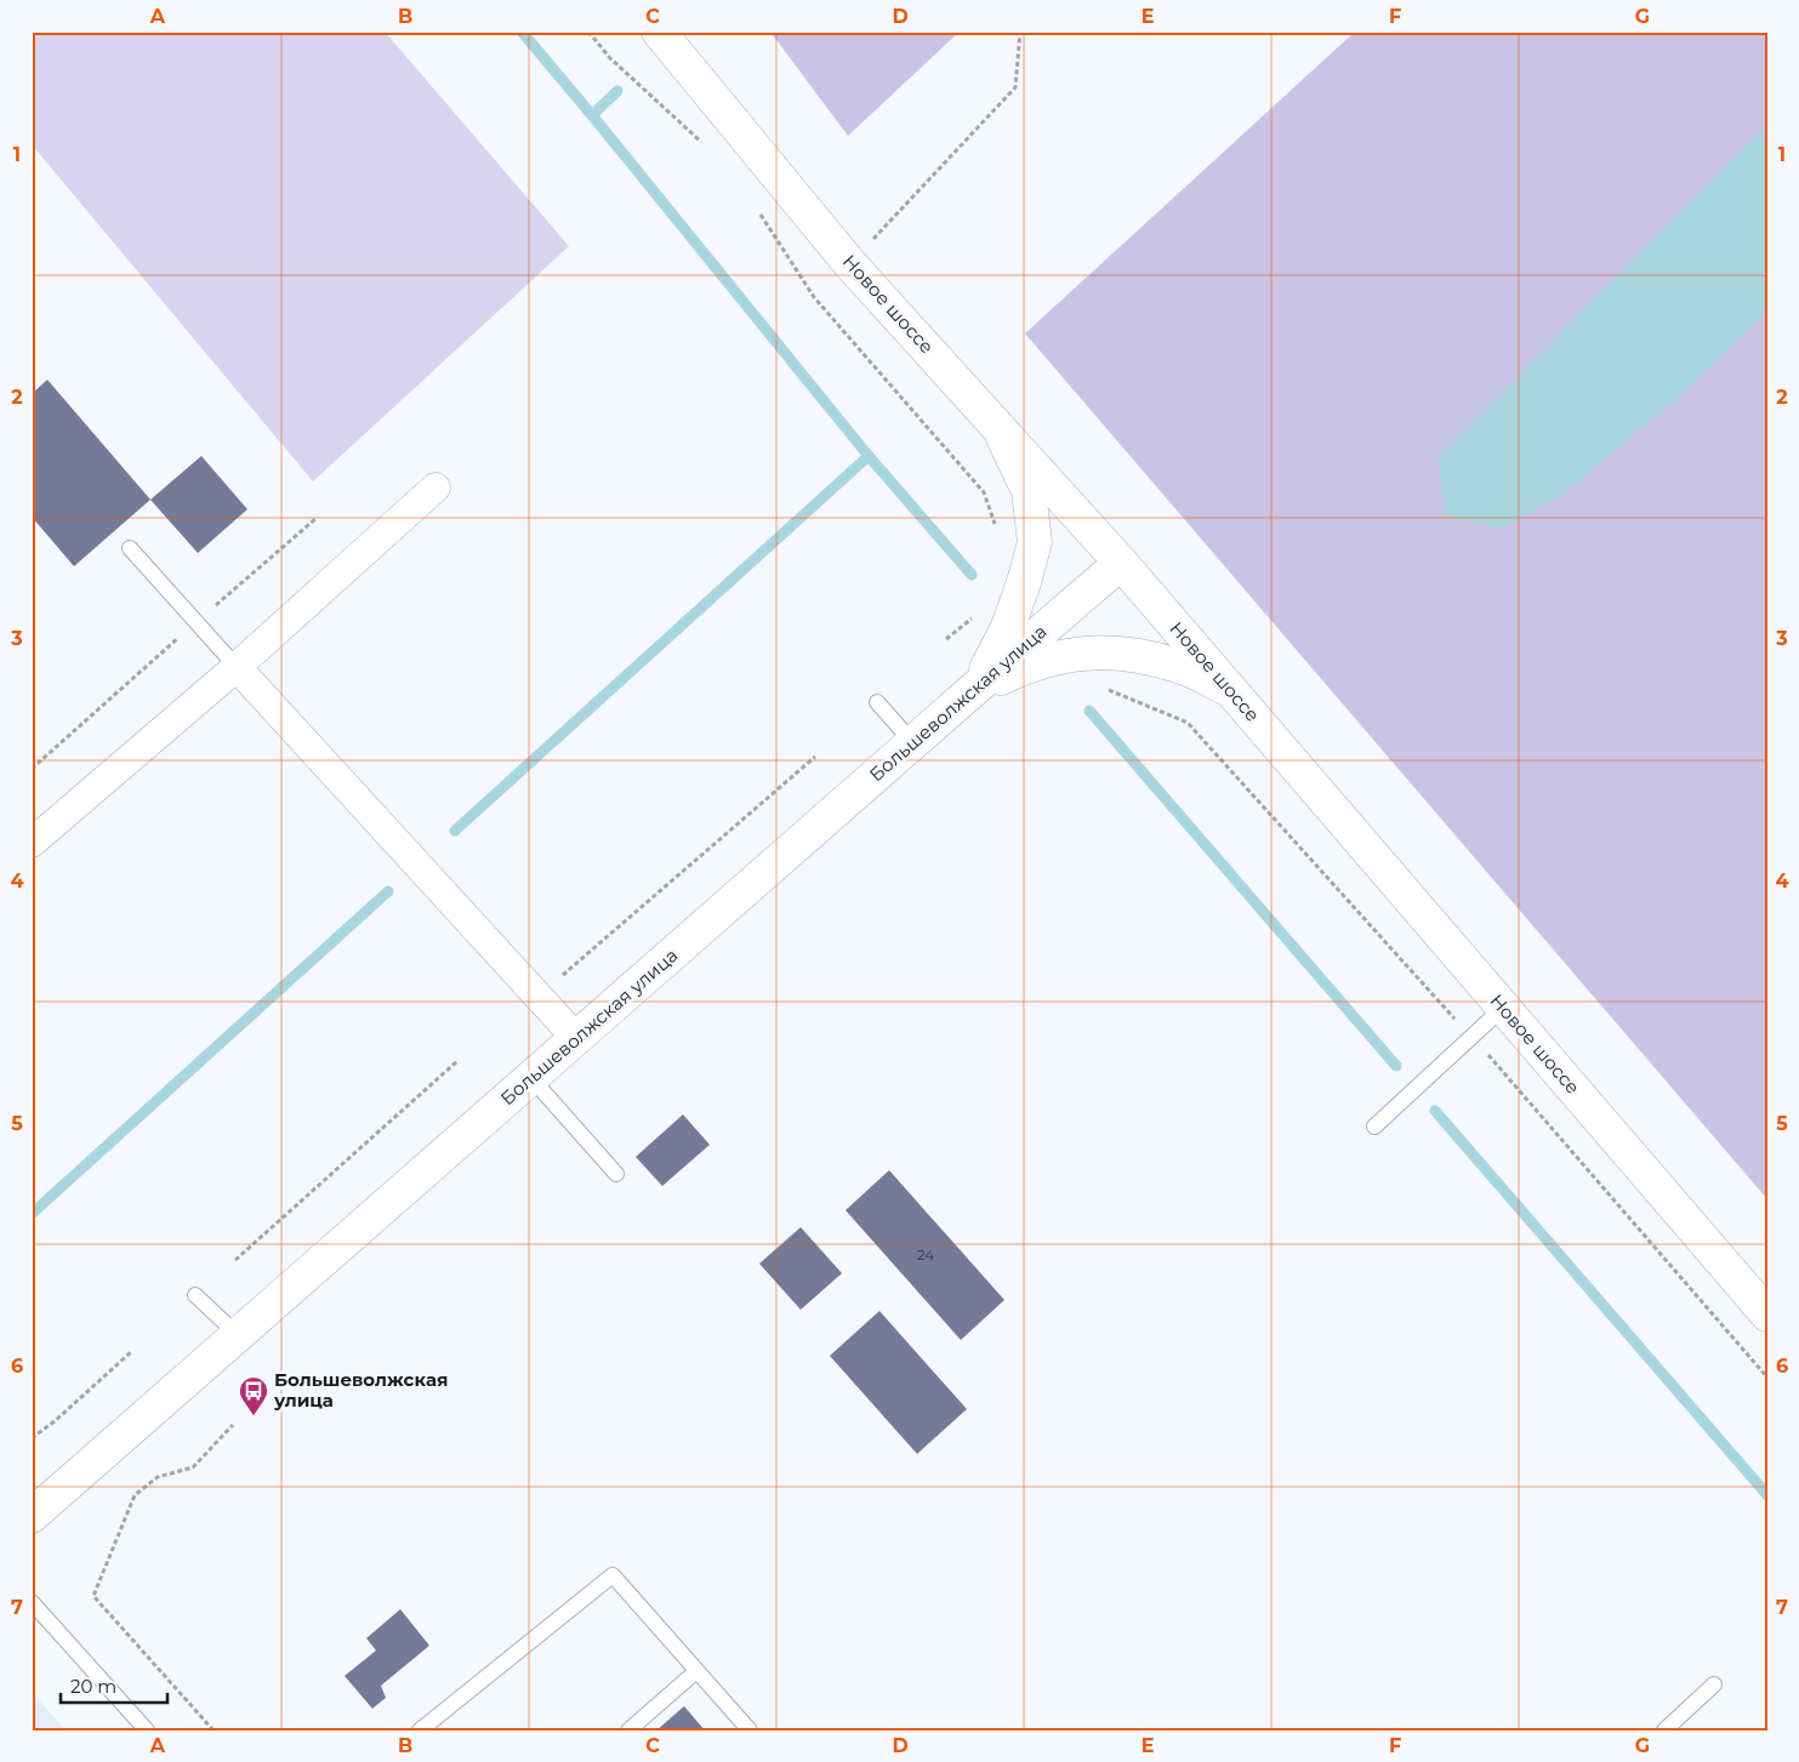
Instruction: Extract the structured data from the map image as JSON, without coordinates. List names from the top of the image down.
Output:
{
  "streets": {
    "main road": ["Новое шоссе", "Большеволжская улица"]
  },
  "crossings": [
    ["Новое шоссе", "Большеволжская улица"]
  ],
  "places": {
    "bus stop": ["Большеволжская улица"]
  },
  "house_numbers": ["24"],
  "scale_bar": "20 m",
  "grid": {
    "columns": [
      "A",
      "B",
      "C",
      "D",
      "E",
      "F",
      "G"
    ],
    "rows": [
      "1",
      "2",
      "3",
      "4",
      "5",
      "6",
      "7"
    ]
  }
}
